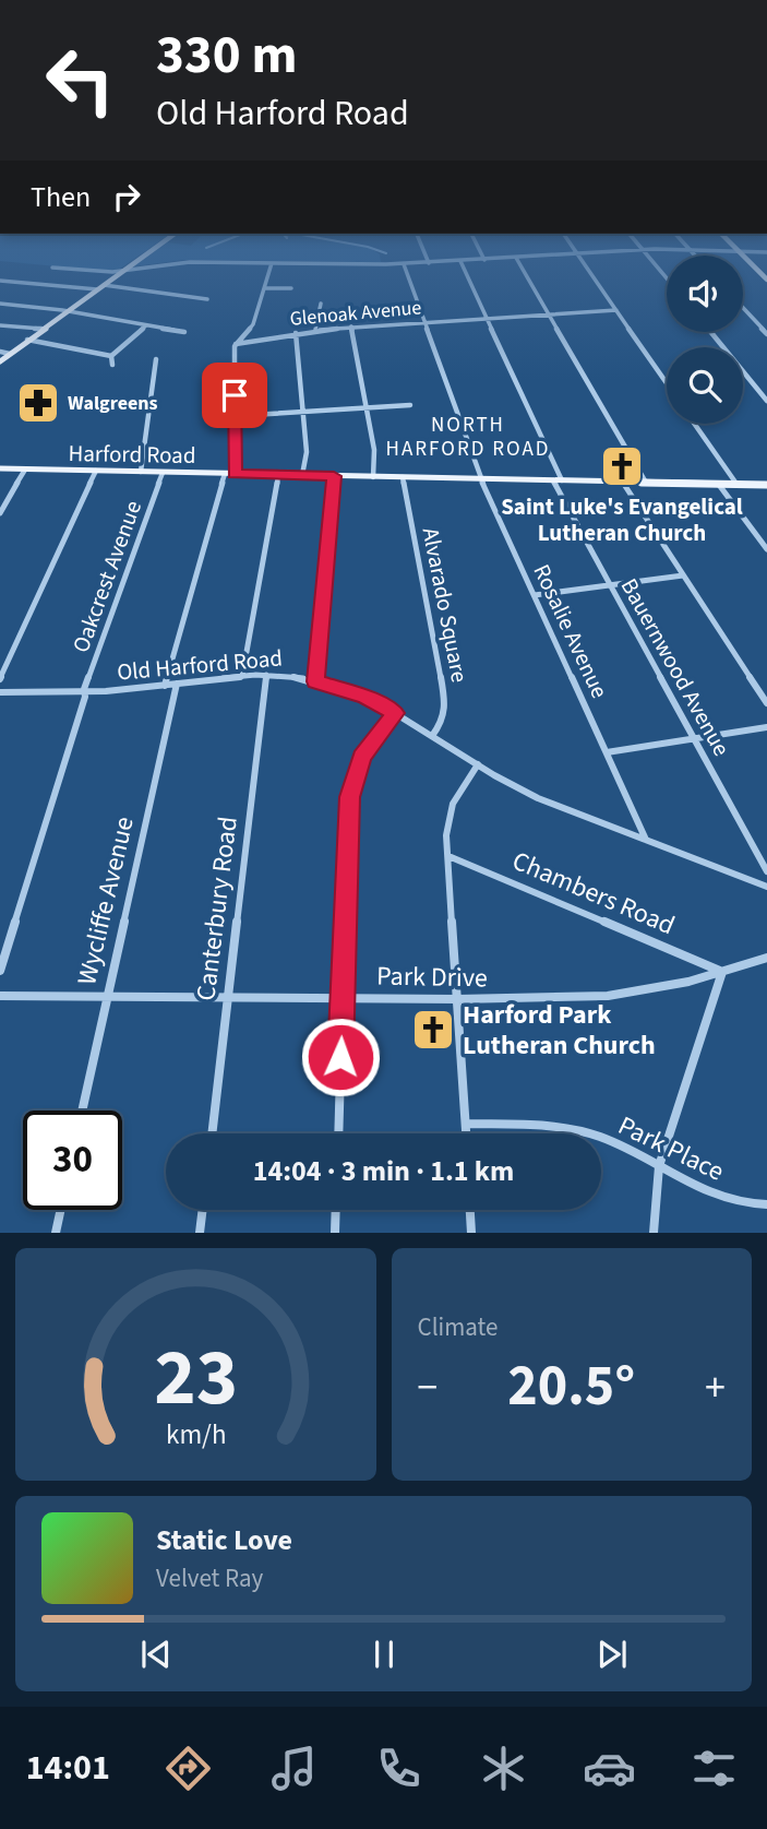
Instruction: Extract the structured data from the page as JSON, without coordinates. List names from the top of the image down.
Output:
{
  "streets": {
    "main road": ["Harford Road"],
    "street": [
      "Glenoak Avenue",
      "Oakcrest Avenue",
      "Alvarado Square",
      "Rosalie Avenue",
      "Old Harford Road",
      "Bauernwood Avenue",
      "Chambers Road",
      "Wycliffe Avenue",
      "Canterbury Road",
      "Park Drive",
      "Park Place"
    ]
  },
  "crossings": [
    ["Glenoak Avenue", "Rosalie Avenue"],
    ["Harford Road", "Oakcrest Avenue"],
    ["Harford Road", "Alvarado Square"],
    ["Harford Road", "Rosalie Avenue"],
    ["Harford Road", "Bauernwood Avenue"],
    ["Oakcrest Avenue", "Old Harford Road"],
    ["Alvarado Square", "Old Harford Road"],
    ["Rosalie Avenue", "Old Harford Road"],
    ["Old Harford Road", "Wycliffe Avenue"],
    ["Old Harford Road", "Canterbury Road"],
    ["Chambers Road", "Park Drive"],
    ["Wycliffe Avenue", "Park Drive"],
    ["Canterbury Road", "Park Drive"]
  ],
  "districts": ["NORTH HARFORD ROAD"],
  "places": {
    "pharmacy": ["Walgreens"],
    "church": ["Saint Luke's Evangelical Lutheran Church", "Harford Park Lutheran Church"]
  },
  "page": {
    "turn": ["330 m", "Old Harford Road"],
    "then": "Then",
    "limit": "30",
    "trip": "14:04 · 3 min · 1.1 km",
    "tile": "Climate",
    "heat": ["−", "20.5°", "+"],
    "song": ["Static Love", "Velvet Ray"],
    "tabs": "14:01",
    "gauge": ["23", "km/h"]
  }
}
